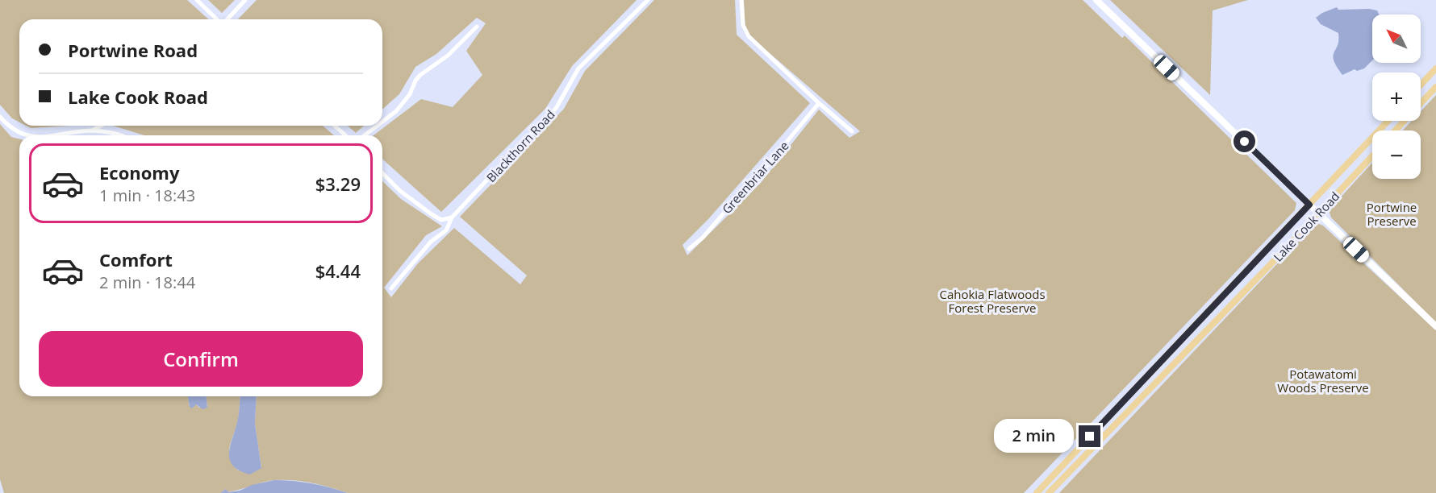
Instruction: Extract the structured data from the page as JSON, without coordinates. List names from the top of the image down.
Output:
{
  "streets": {
    "main road": ["Lake Cook Road"],
    "street": ["Blackthorn Road", "Greenbriar Lane"]
  },
  "parks": ["Portwine Preserve", "Cahokia Flatwoods Forest Preserve", "Potawatomi Woods Preserve"],
  "north": "top left",
  "page": {
    "map_buttons": ["+", "−"],
    "banner": ["Portwine Road", "Lake Cook Road"],
    "list": [
      {
        "name": "Economy",
        "note": "1 min · 18:43",
        "value": "$3.29"
      },
      {
        "name": "Comfort",
        "note": "2 min · 18:44",
        "value": "$4.44"
      }
    ],
    "buttons": "Confirm",
    "bubble": "2 min"
  }
}
